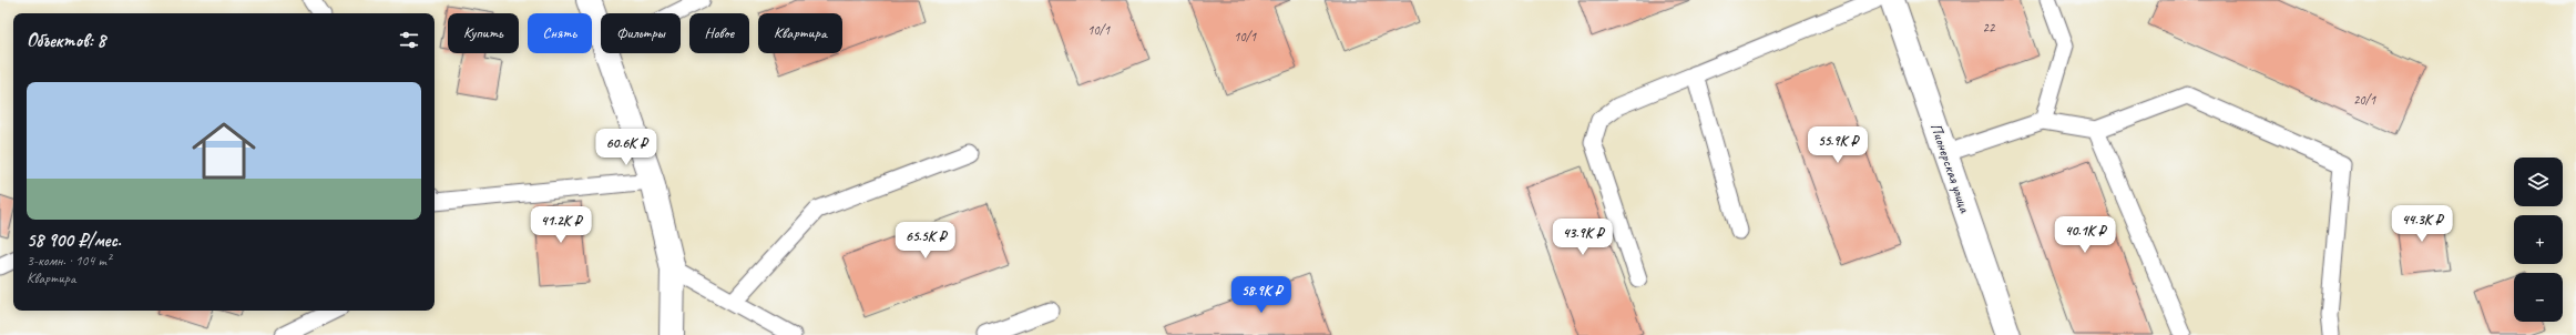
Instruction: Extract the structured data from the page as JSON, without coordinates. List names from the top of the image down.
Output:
{
  "streets": {
    "street": ["Пионерская улица"]
  },
  "house_numbers": [
    "22",
    "10/1",
    "10/1",
    "20/1"
  ],
  "page": {
    "chip": [
      "Купить",
      "Снять",
      "Фильтры",
      "Новое",
      "Квартира"
    ],
    "heading": "Объектов: 8",
    "list": [
      {
        "name": "58 900 ₽/мес.",
        "note": "3-комн. · 104 m² · Квартира"
      }
    ],
    "price": [
      "55.9K ₽",
      "60.6K ₽",
      "44.3K ₽",
      "41.2K ₽",
      "40.1K ₽",
      "43.9K ₽",
      "65.5K ₽",
      "58.9K ₽"
    ],
    "map_buttons": ["+", "−"]
  }
}
